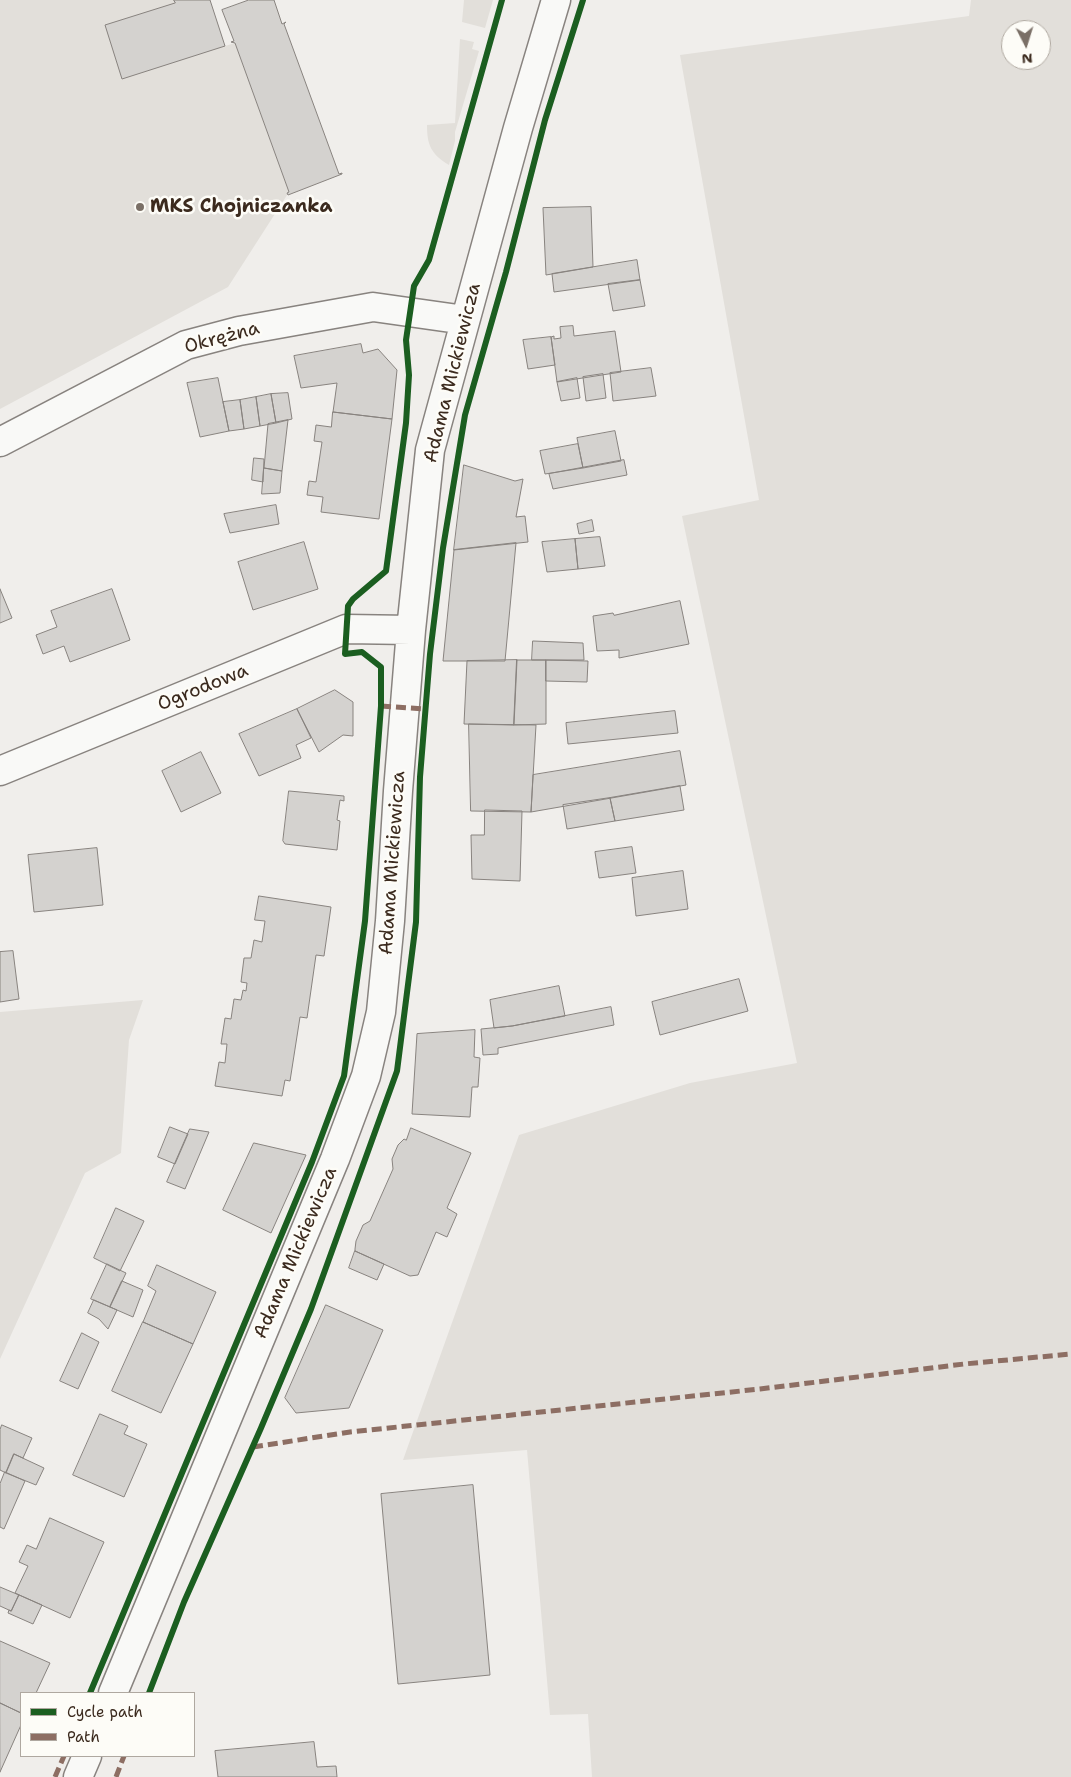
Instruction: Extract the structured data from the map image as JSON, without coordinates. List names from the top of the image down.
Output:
{
  "streets": {
    "street": ["Okrężna", "Adama Mickiewicza", "Ogrodowa"]
  },
  "crossings": [
    ["Okrężna", "Adama Mickiewicza"],
    ["Adama Mickiewicza", "Ogrodowa"]
  ],
  "places": ["MKS Chojniczanka"],
  "legend": ["Cycle path", "Path"],
  "north": "bottom"
}
